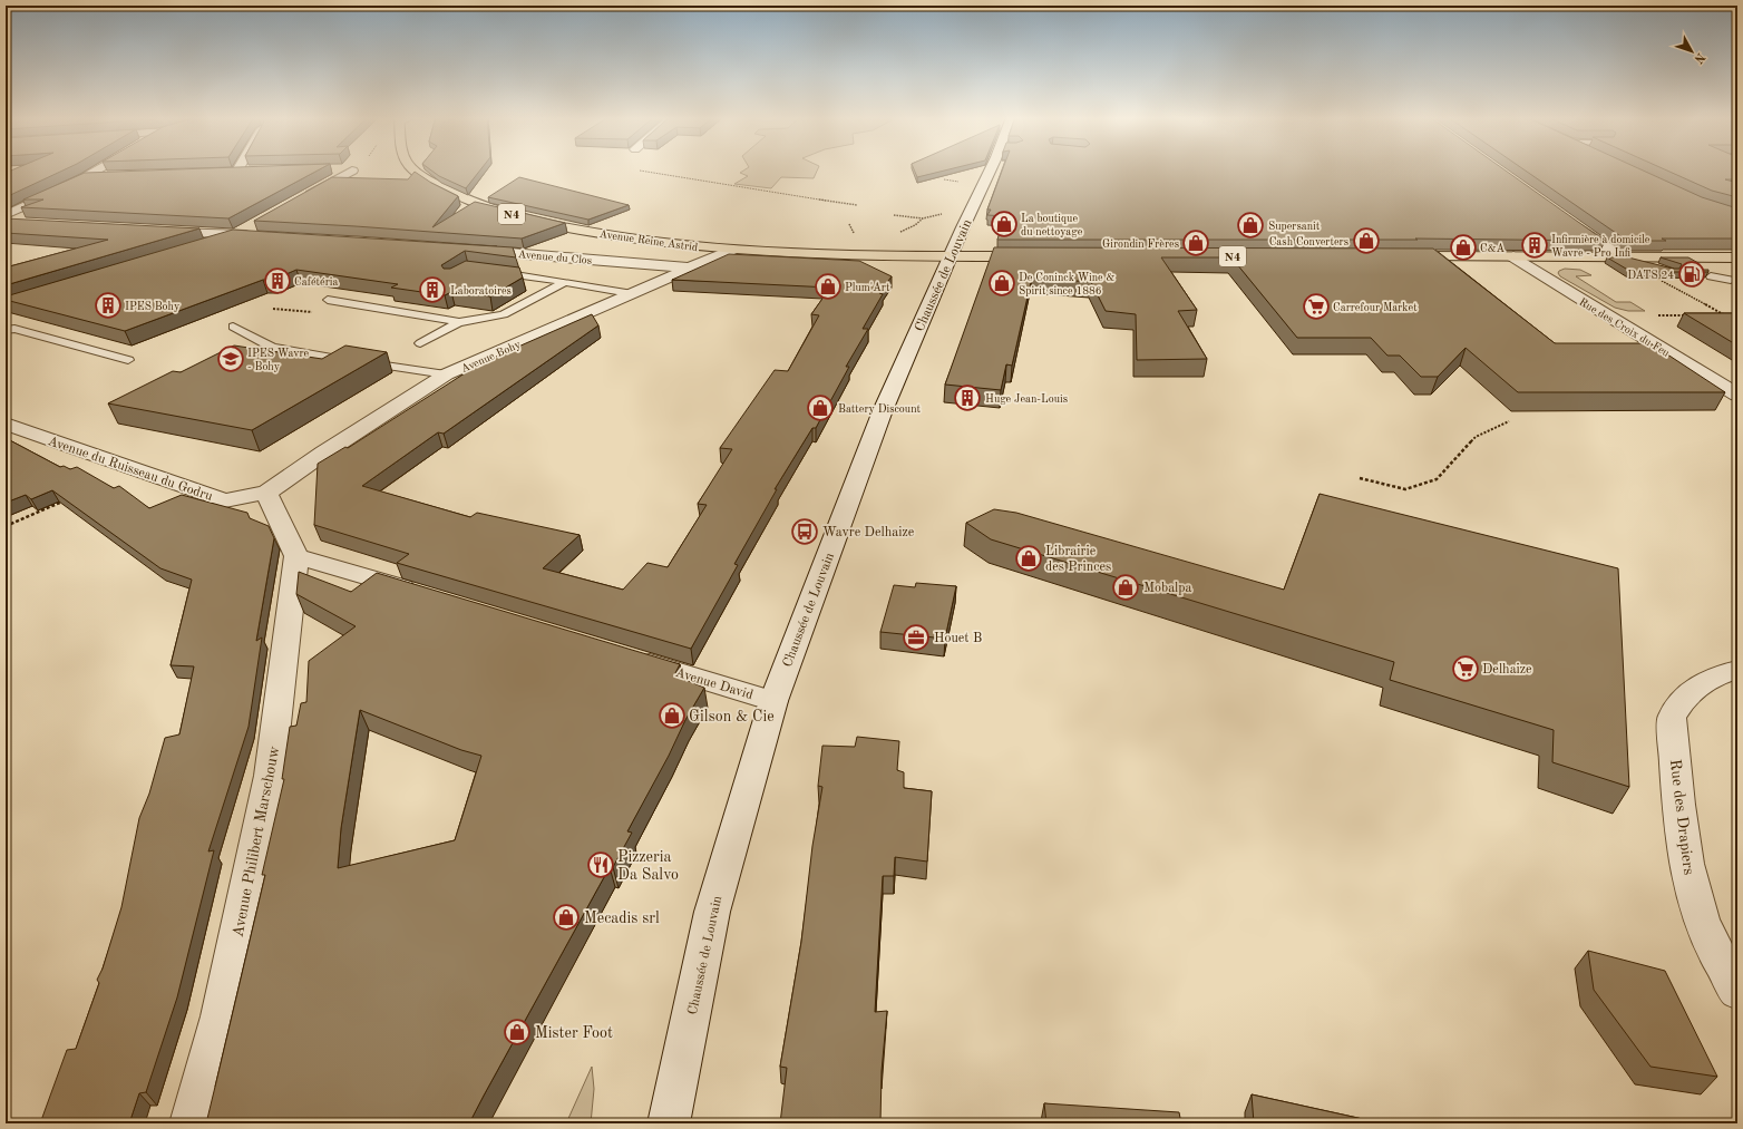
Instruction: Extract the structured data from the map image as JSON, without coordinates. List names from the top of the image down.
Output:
{
  "streets": {
    "main road": ["N4", "Avenue Reine Astrid"],
    "street": [
      "Avenue du Clos",
      "Chaussée de Louvain",
      "Rue des Croix du Feu",
      "Avenue Bohy",
      "Avenue du Ruisseau du Godru",
      "Avenue David",
      "Rue des Drapiers",
      "Avenue Philibert Marschouw"
    ]
  },
  "crossings": [
    ["N4", "Avenue Reine Astrid"],
    ["N4", "Chaussée de Louvain"],
    ["Avenue Reine Astrid", "Chaussée de Louvain"],
    ["Avenue Reine Astrid", "Avenue Bohy"],
    ["Avenue du Clos", "Avenue Bohy"],
    ["Chaussée de Louvain", "Avenue David"],
    ["Avenue Bohy", "Avenue du Ruisseau du Godru"]
  ],
  "places": {
    "shop": [
      "La boutique du nettoyage",
      "Supersanit",
      "Cash Converters",
      "Girondin Frères",
      "C&A",
      "De Coninck Wine & Spirit since 1886",
      "Plum'Art",
      "Battery Discount",
      "Librairie des Princes",
      "Mobalpa",
      "Gilson & Cie",
      "Mecadis srl",
      "Mister Foot"
    ],
    "building": [
      "Infirmière à domicile Wavre - Pro Infi",
      "Cafétéria",
      "Laboratoires",
      "IPES Bohy",
      "Huge Jean-Louis"
    ],
    "fuel station": ["DATS 24"],
    "supermarket": ["Carrefour Market", "Delhaize"],
    "school or university": ["IPES Wavre - Bohy"],
    "bus stop": ["Wavre Delhaize"],
    "office": ["Houet B"],
    "restaurant": ["Pizzeria Da Salvo"]
  },
  "north": "bottom right"
}
